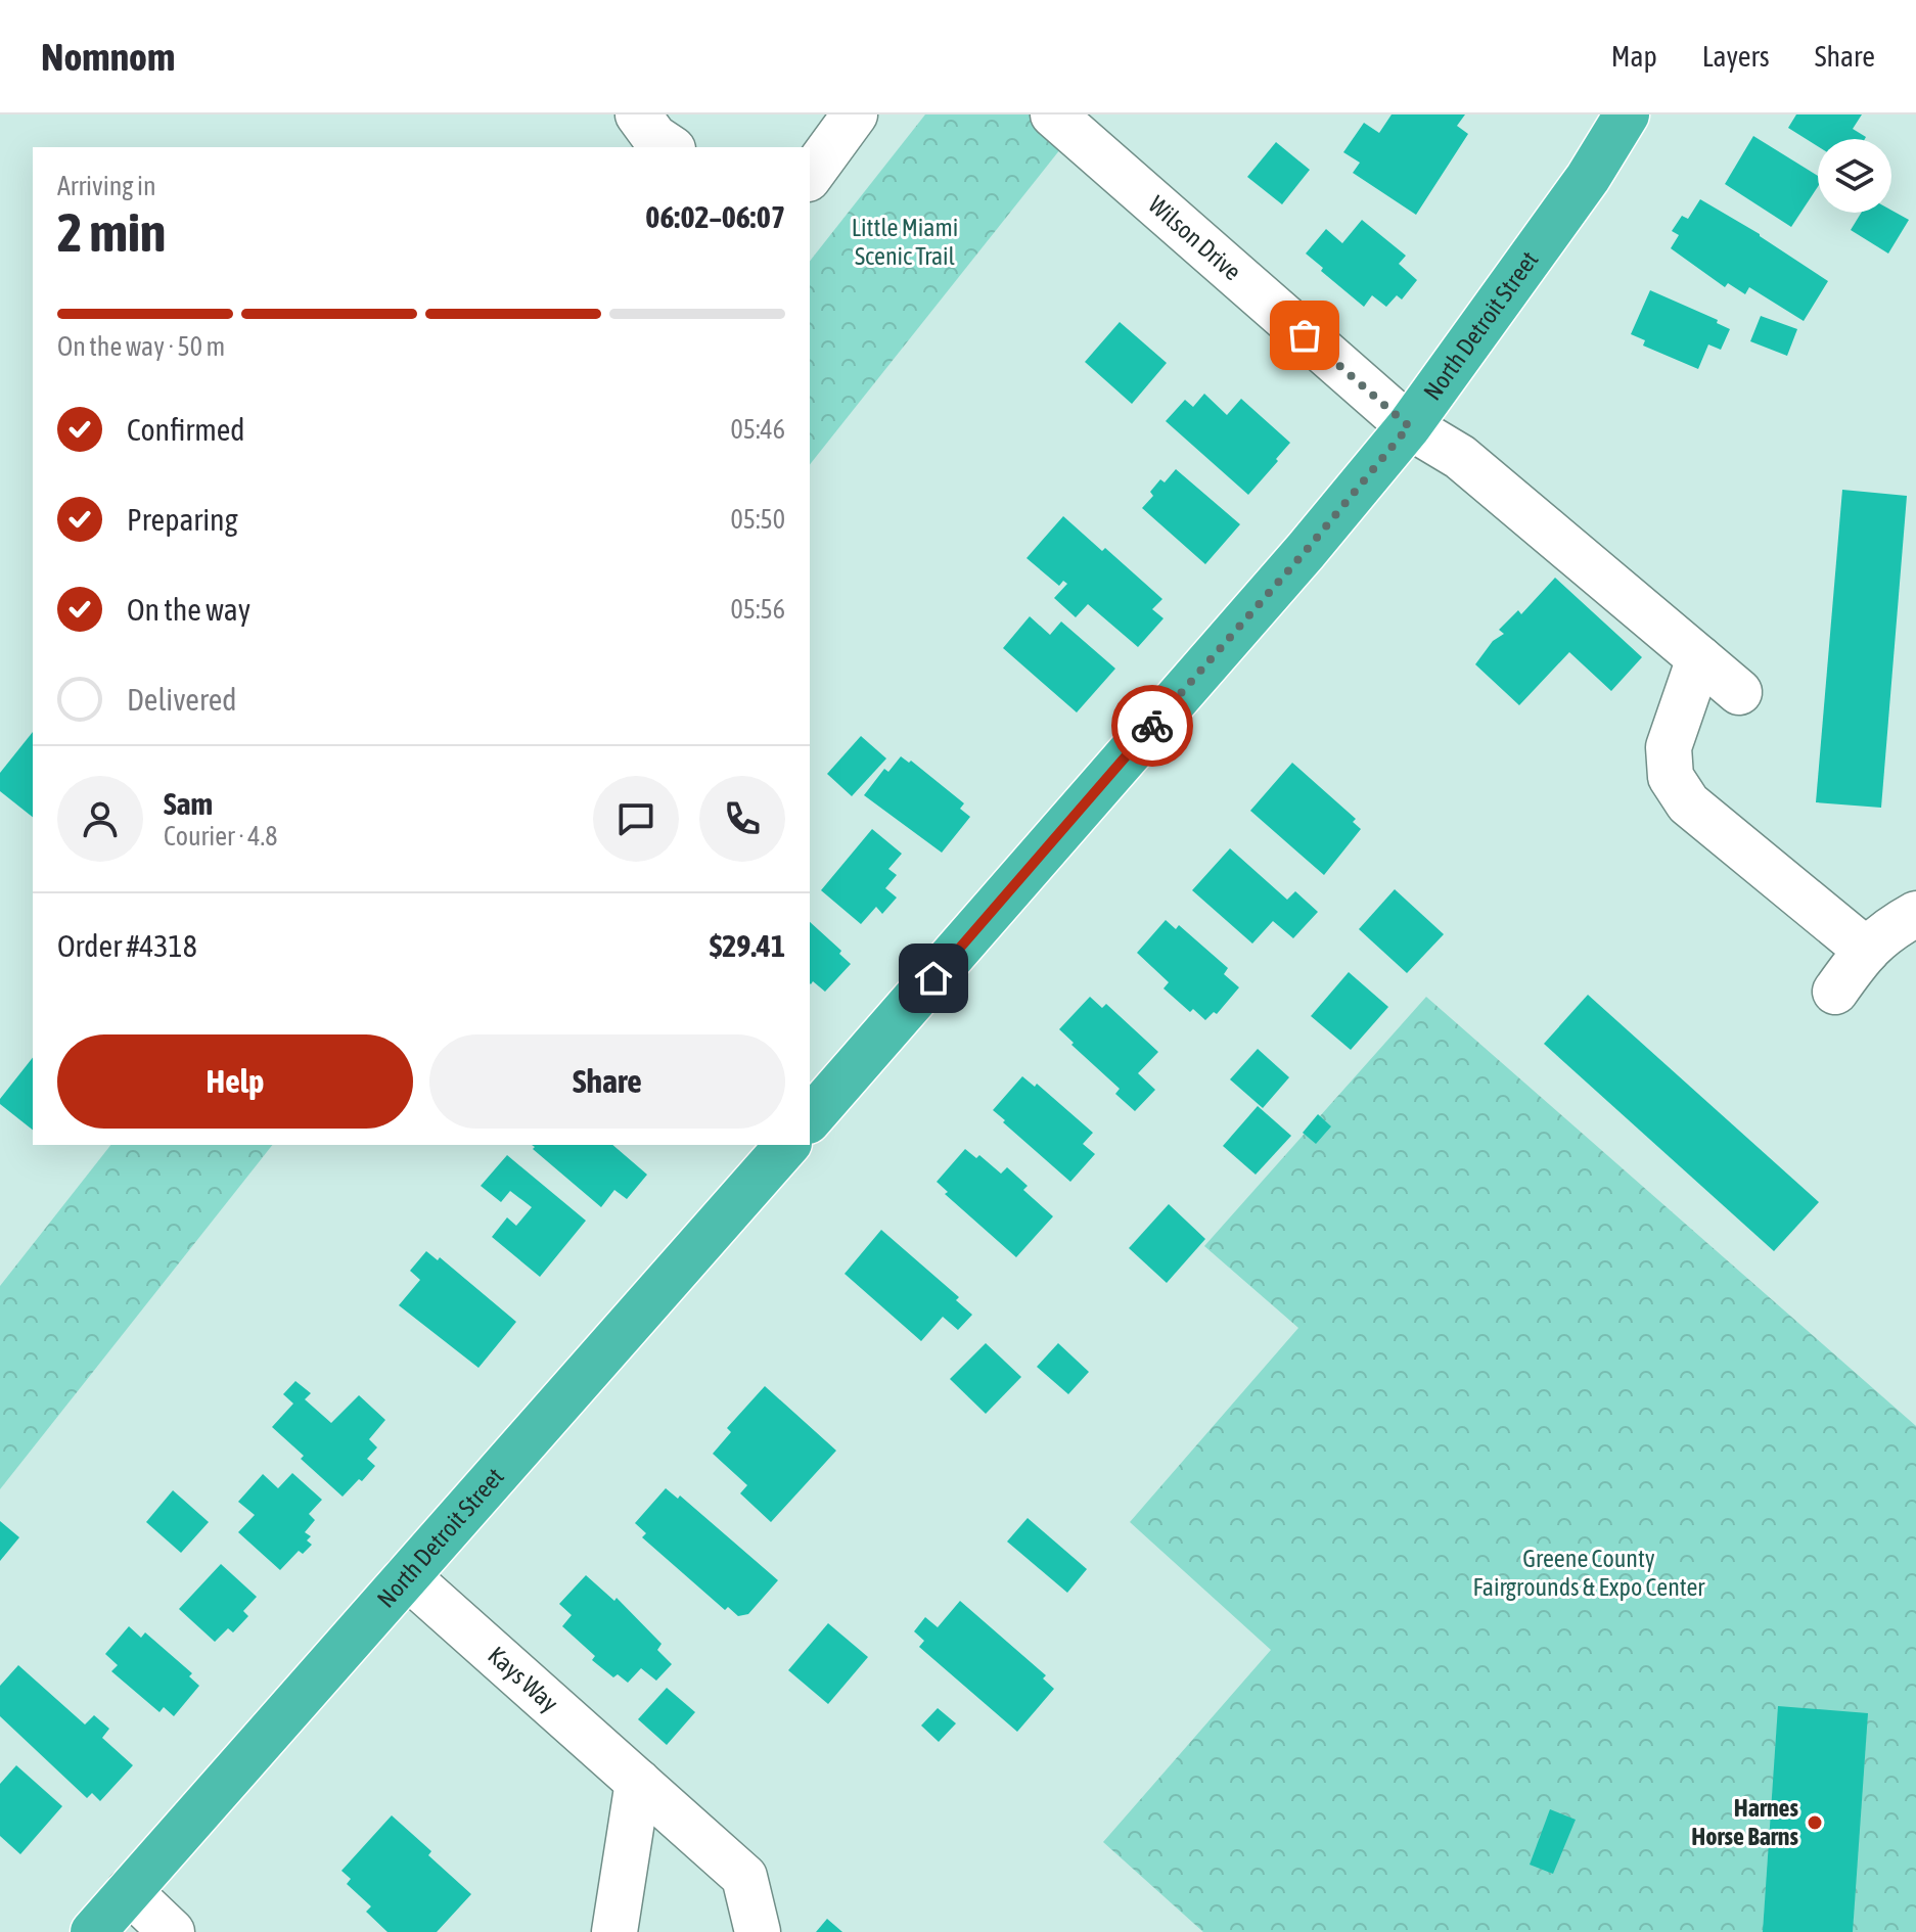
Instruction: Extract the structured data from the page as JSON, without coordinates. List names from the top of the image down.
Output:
{
  "streets": {
    "highway": ["North Detroit Street"],
    "street": ["Wilson Drive", "Kays Way"]
  },
  "crossings": [
    ["Wilson Drive", "North Detroit Street"],
    ["North Detroit Street", "Kays Way"]
  ],
  "parks": ["Little Miami Scenic Trail", "Greene County Fairgrounds & Expo Center"],
  "places": ["Harnes Horse Barns"],
  "page": {
    "header": "Nomnom",
    "nav": ["Map", "Layers", "Share"],
    "heading": ["2 min", "Arriving in", "06:02–06:07"],
    "panel": [
      "Sam",
      "Courier · 4.8",
      "Order #4318",
      "$29.41"
    ],
    "bar": "On the way · 50 m",
    "list": [
      ["Confirmed", "05:46"],
      ["Preparing", "05:50"],
      ["On the way", "05:56"],
      "Delivered"
    ],
    "buttons": ["Help", "Share"]
  }
}
